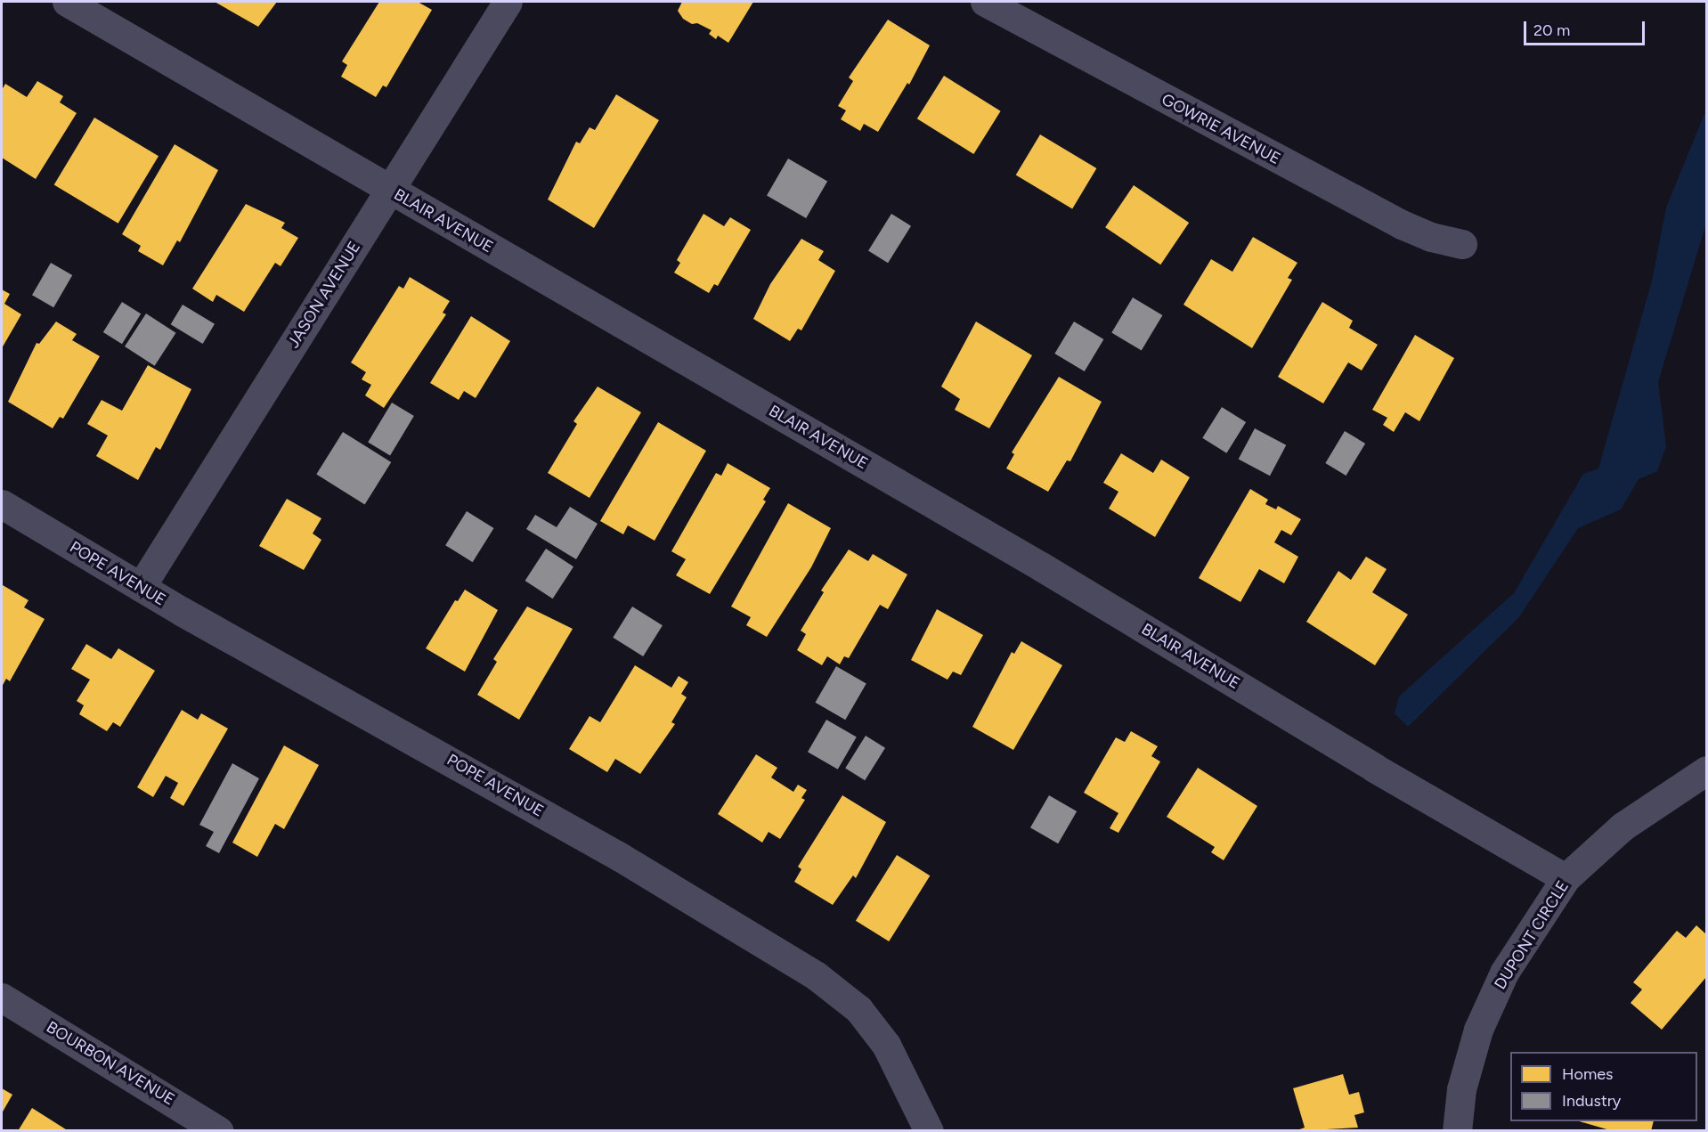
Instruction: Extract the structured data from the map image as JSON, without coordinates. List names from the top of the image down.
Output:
{
  "streets": {
    "street": [
      "GOWRIE AVENUE",
      "BLAIR AVENUE",
      "JASON AVENUE",
      "POPE AVENUE",
      "DUPONT CIRCLE",
      "BOURBON AVENUE"
    ]
  },
  "crossings": [
    ["BLAIR AVENUE", "JASON AVENUE"],
    ["BLAIR AVENUE", "DUPONT CIRCLE"],
    ["JASON AVENUE", "POPE AVENUE"]
  ],
  "legend": ["Homes", "Industry"],
  "scale_bar": "20 m"
}
